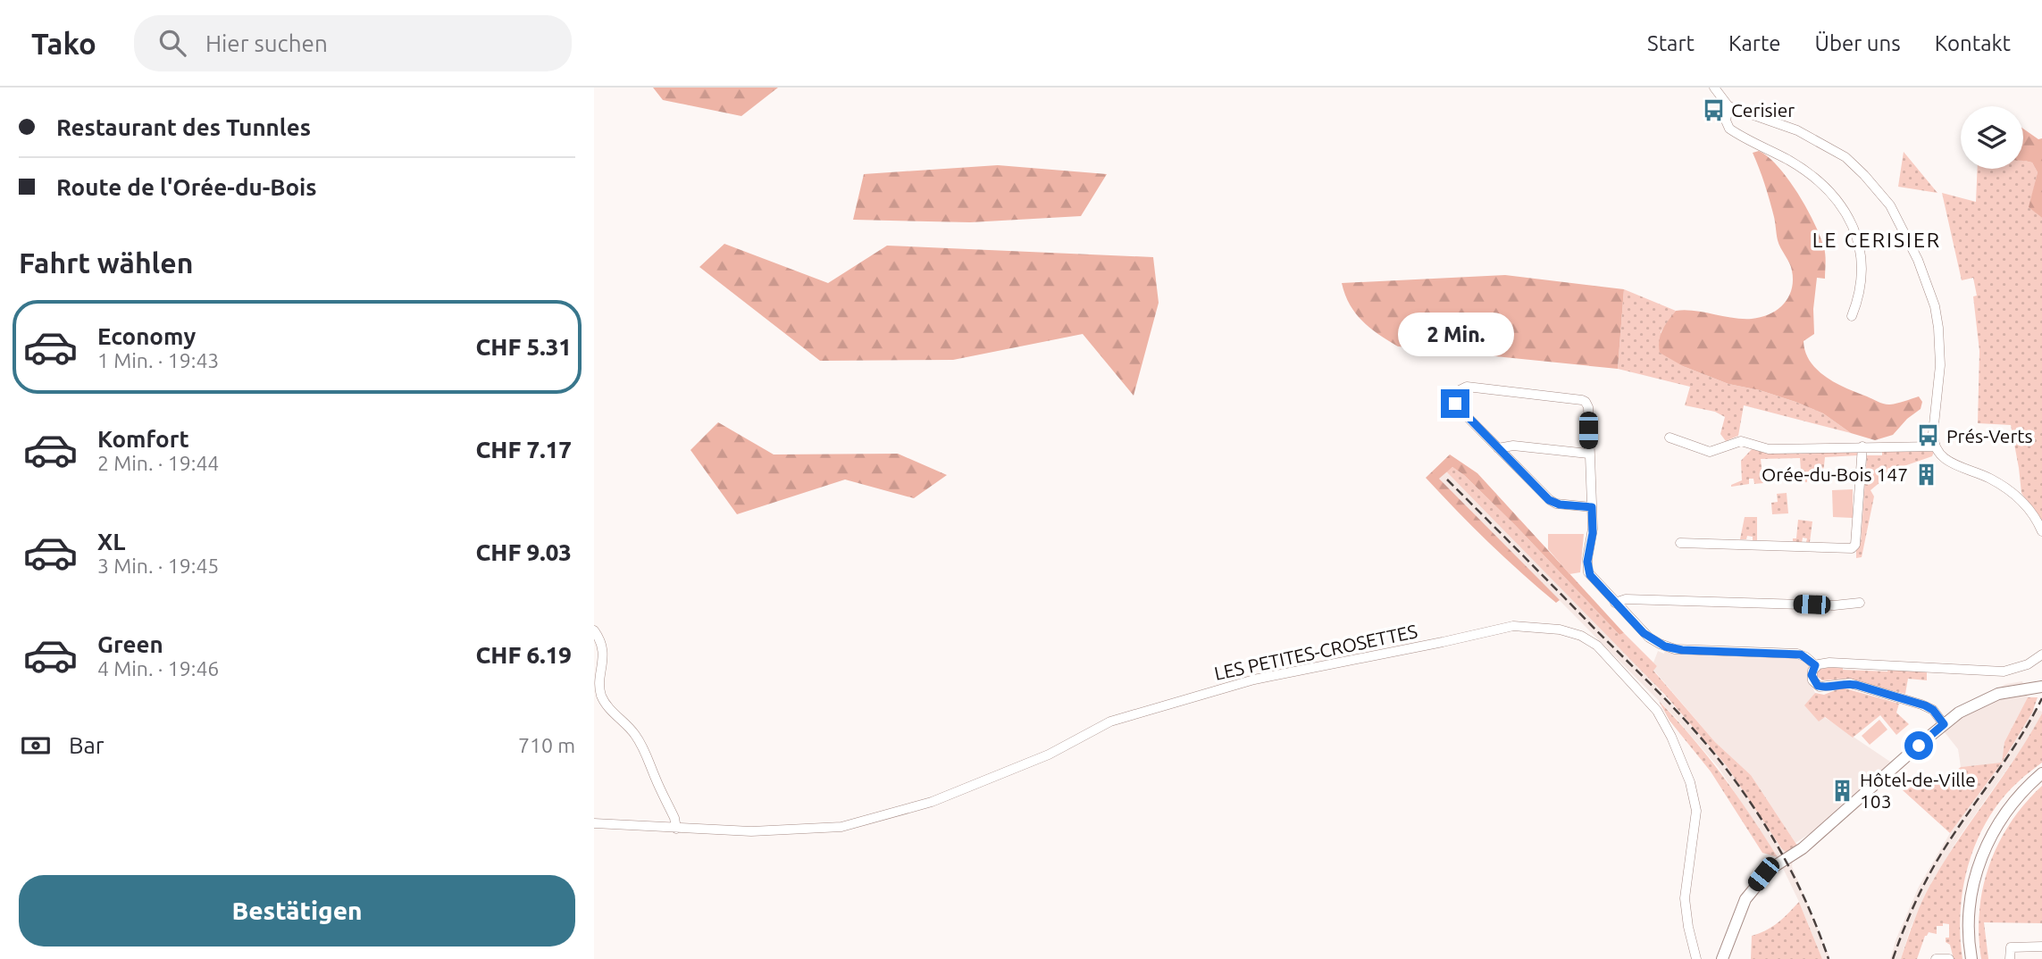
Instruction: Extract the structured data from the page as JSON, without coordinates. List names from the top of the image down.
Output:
{
  "streets": {
    "street": ["LES PETITES-CROSETTES"]
  },
  "districts": ["LE CERISIER"],
  "places": {
    "bus stop": ["Cerisier", "Prés-Verts"],
    "building": ["Orée-du-Bois 147", "Hôtel-de-Ville 103"]
  },
  "page": {
    "header": "Tako",
    "search": "Hier suchen",
    "nav": [
      "Start",
      "Karte",
      "Über uns",
      "Kontakt"
    ],
    "banner": ["Restaurant des Tunnles", "Route de l'Orée-du-Bois"],
    "heading": "Fahrt wählen",
    "list": [
      {
        "name": "Economy",
        "note": "1 Min. · 19:43",
        "value": "CHF 5.31"
      },
      {
        "name": "Komfort",
        "note": "2 Min. · 19:44",
        "value": "CHF 7.17"
      },
      {
        "name": "XL",
        "note": "3 Min. · 19:45",
        "value": "CHF 9.03"
      },
      {
        "name": "Green",
        "note": "4 Min. · 19:46",
        "value": "CHF 6.19"
      }
    ],
    "bubble": "2 Min.",
    "pay": ["Bar", "710 m"],
    "buttons": "Bestätigen"
  }
}
